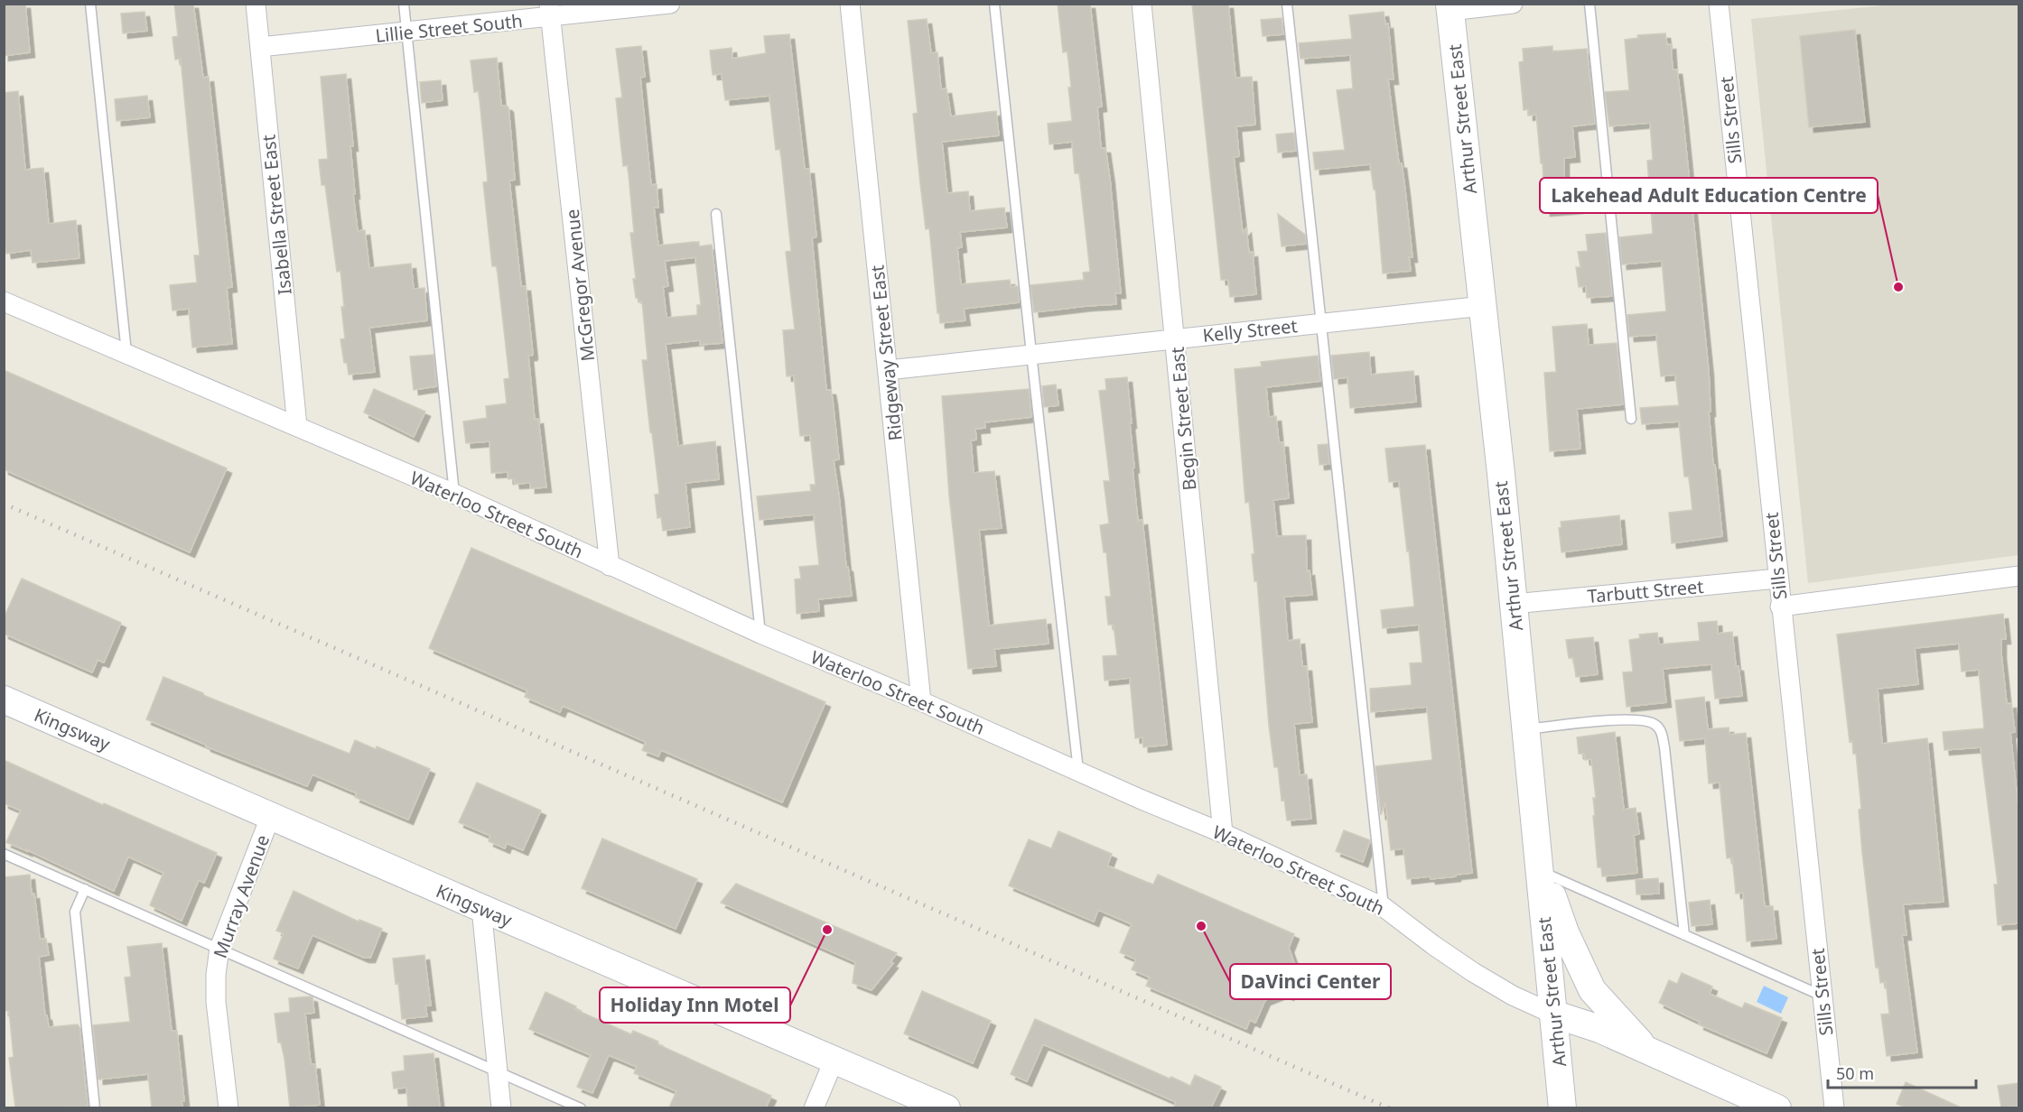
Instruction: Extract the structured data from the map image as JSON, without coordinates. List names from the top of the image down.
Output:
{
  "streets": {
    "main road": ["Arthur Street East", "Waterloo Street South", "Kingsway"],
    "street": [
      "Lillie Street South",
      "Sills Street",
      "Isabella Street East",
      "McGregor Avenue",
      "Kelly Street",
      "Ridgeway Street East",
      "Begin Street East",
      "Tarbutt Street",
      "Murray Avenue"
    ]
  },
  "crossings": [
    ["Lillie Street South", "Isabella Street East"],
    ["Lillie Street South", "McGregor Avenue"],
    ["Arthur Street East", "Kelly Street"],
    ["Arthur Street East", "Waterloo Street South"],
    ["Arthur Street East", "Tarbutt Street"],
    ["Sills Street", "Tarbutt Street"],
    ["Isabella Street East", "Waterloo Street South"],
    ["McGregor Avenue", "Waterloo Street South"],
    ["Kelly Street", "Ridgeway Street East"],
    ["Kelly Street", "Begin Street East"],
    ["Ridgeway Street East", "Waterloo Street South"],
    ["Begin Street East", "Waterloo Street South"],
    ["Kingsway", "Murray Avenue"]
  ],
  "places": ["Lakehead Adult Education Centre", "DaVinci Center", "Holiday Inn Motel"],
  "scale_bar": "50 m"
}
